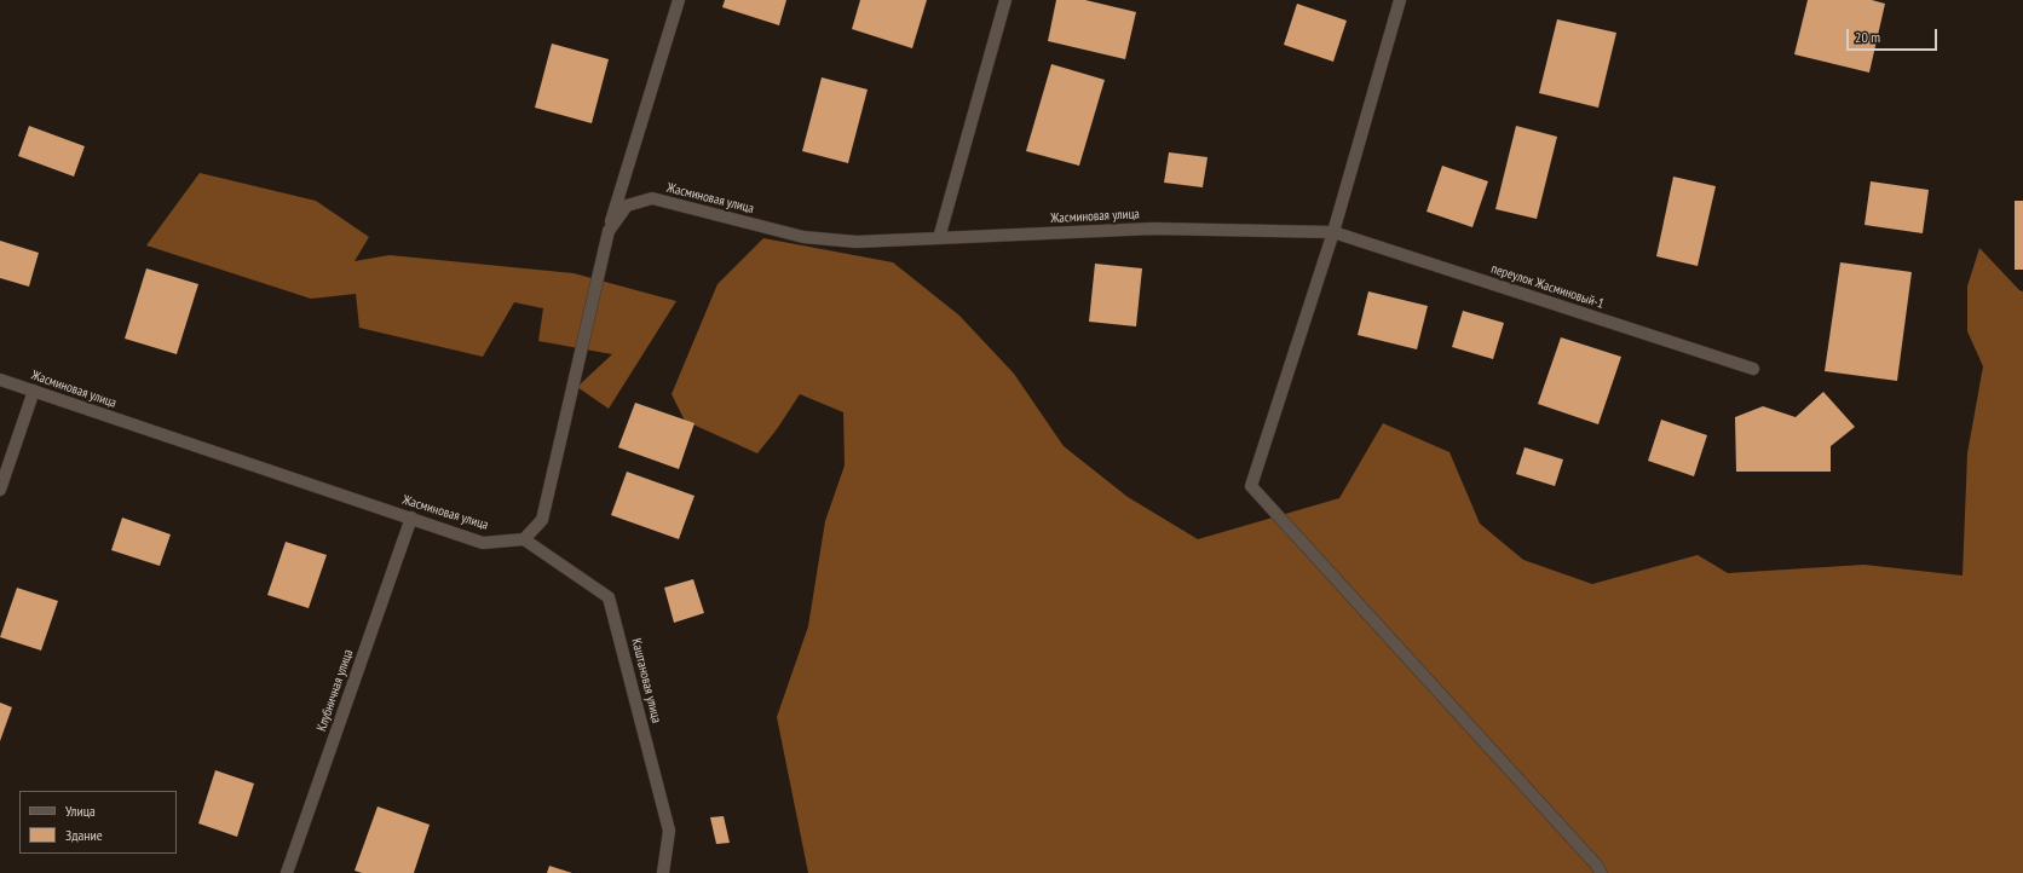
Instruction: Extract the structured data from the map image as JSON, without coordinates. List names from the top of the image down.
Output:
{
  "streets": {
    "street": [
      "Жасминовая улица",
      "переулок Жасминовый-1",
      "Каштановая улица",
      "Клубничная улица"
    ]
  },
  "crossings": [
    ["Жасминовая улица", "переулок Жасминовый-1"],
    ["Жасминовая улица", "Каштановая улица"],
    ["Жасминовая улица", "Клубничная улица"]
  ],
  "legend": ["Улица", "Здание"],
  "scale_bar": "20 m"
}
